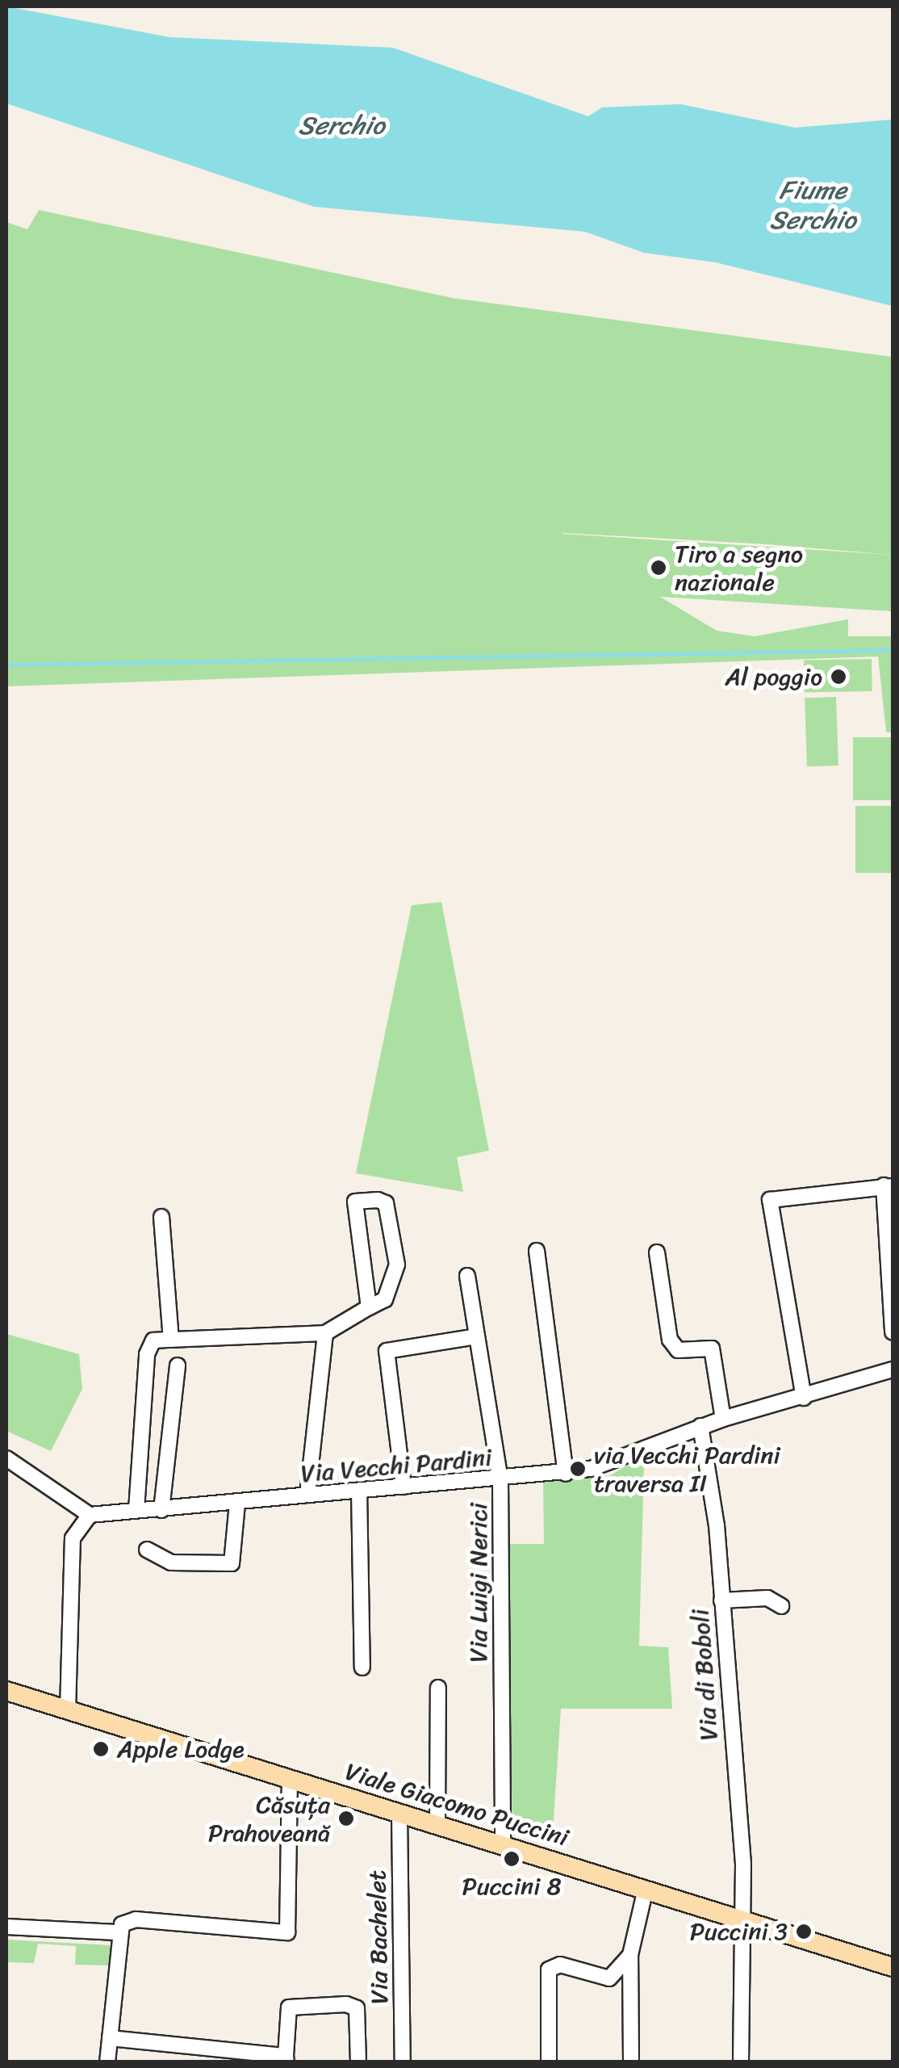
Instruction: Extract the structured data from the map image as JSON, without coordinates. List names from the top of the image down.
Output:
{
  "streets": {
    "main road": ["Viale Giacomo Puccini"],
    "street": [
      "Via Vecchi Pardini",
      "Via Luigi Nerici",
      "Via di Boboli",
      "Via Bachelet"
    ]
  },
  "crossings": [
    ["Via Vecchi Pardini", "Via Luigi Nerici"],
    ["Via Vecchi Pardini", "Via di Boboli"],
    ["Via Luigi Nerici", "Viale Giacomo Puccini"],
    ["Via di Boboli", "Viale Giacomo Puccini"],
    ["Viale Giacomo Puccini", "Via Bachelet"]
  ],
  "water": ["Serchio", "Fiume Serchio"],
  "places": [
    "Tiro a segno nazionale",
    "Al poggio",
    "via Vecchi Pardini traversa II",
    "Apple Lodge",
    "Căsuța Prahoveană",
    "Puccini 8",
    "Puccini 3"
  ]
}
